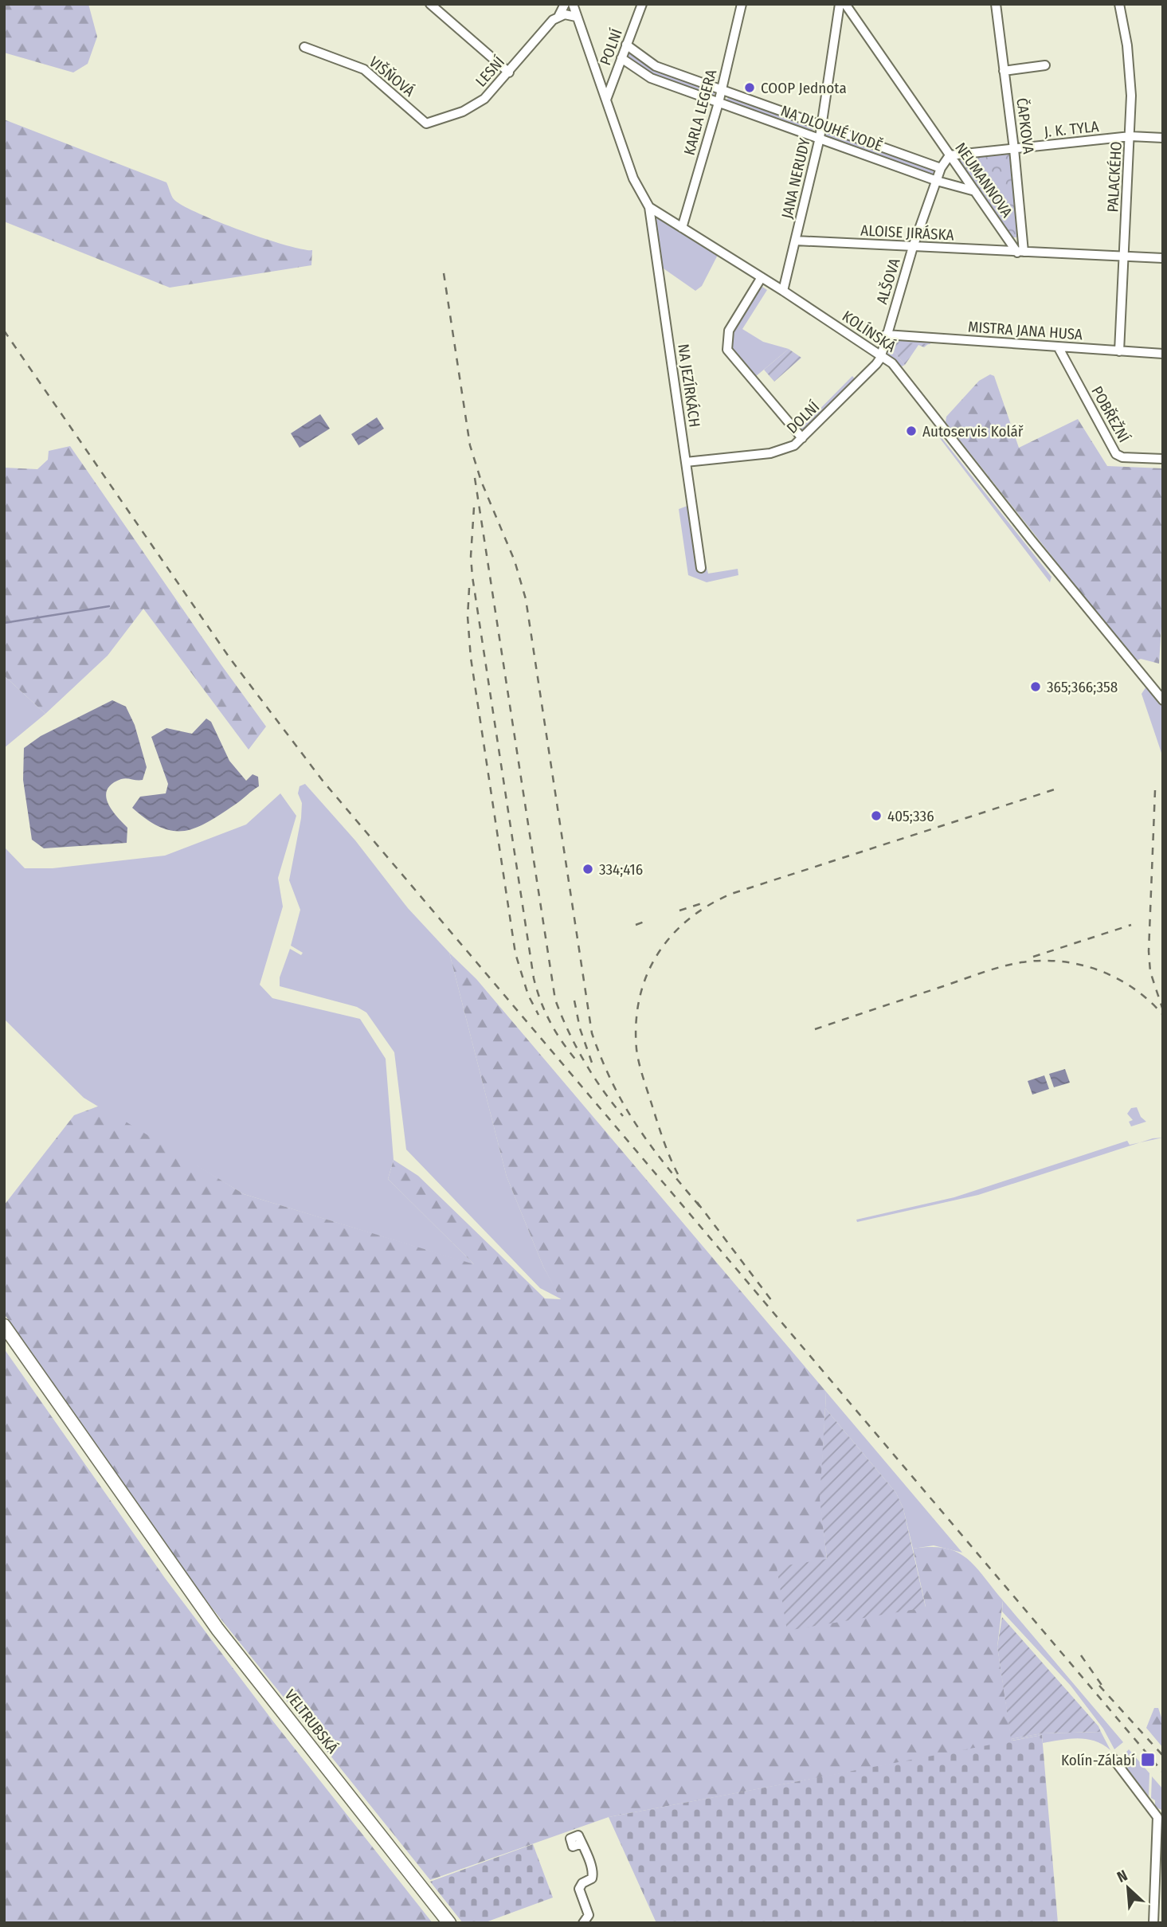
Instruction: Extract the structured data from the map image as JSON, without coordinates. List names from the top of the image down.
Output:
{
  "streets": {
    "street": [
      "POLNÍ",
      "LESNÍ",
      "VIŠŇOVÁ",
      "KARLA LEGERA",
      "ČAPKOVA",
      "NA DLOUHÉ VODĚ",
      "J. K. TYLA",
      "PALACKÉHO",
      "JANA NERUDY",
      "NEUMANNOVA",
      "ALOISE JIRÁSKA",
      "ALŠOVA",
      "MISTRA JANA HUSA",
      "KOLÍNSKÁ",
      "NA JEZÍRKÁCH",
      "POBŘEŽNÍ",
      "DOLNÍ",
      "VELTRUBSKÁ"
    ]
  },
  "crossings": [
    ["POLNÍ", "NA DLOUHÉ VODĚ"],
    ["POLNÍ", "KOLÍNSKÁ"],
    ["LESNÍ", "VIŠŇOVÁ"],
    ["KARLA LEGERA", "NA DLOUHÉ VODĚ"],
    ["KARLA LEGERA", "KOLÍNSKÁ"],
    ["ČAPKOVA", "J. K. TYLA"],
    ["ČAPKOVA", "NEUMANNOVA"],
    ["ČAPKOVA", "ALOISE JIRÁSKA"],
    ["NA DLOUHÉ VODĚ", "JANA NERUDY"],
    ["NA DLOUHÉ VODĚ", "NEUMANNOVA"],
    ["NA DLOUHÉ VODĚ", "ALŠOVA"],
    ["J. K. TYLA", "PALACKÉHO"],
    ["J. K. TYLA", "NEUMANNOVA"],
    ["J. K. TYLA", "ALŠOVA"],
    ["PALACKÉHO", "MISTRA JANA HUSA"],
    ["JANA NERUDY", "ALOISE JIRÁSKA"],
    ["JANA NERUDY", "KOLÍNSKÁ"],
    ["NEUMANNOVA", "ALOISE JIRÁSKA"],
    ["NEUMANNOVA", "ALŠOVA"],
    ["ALOISE JIRÁSKA", "ALŠOVA"],
    ["ALŠOVA", "MISTRA JANA HUSA"],
    ["ALŠOVA", "KOLÍNSKÁ"],
    ["ALŠOVA", "DOLNÍ"],
    ["MISTRA JANA HUSA", "POBŘEŽNÍ"],
    ["KOLÍNSKÁ", "NA JEZÍRKÁCH"],
    ["KOLÍNSKÁ", "DOLNÍ"],
    ["NA JEZÍRKÁCH", "DOLNÍ"]
  ],
  "places": {
    "other": [
      "COOP Jednota",
      "Autoservis Kolář",
      "365;366;358",
      "405;336",
      "334;416"
    ],
    "transit": ["Kolín-Zálabí"]
  },
  "north": "top left"
}
